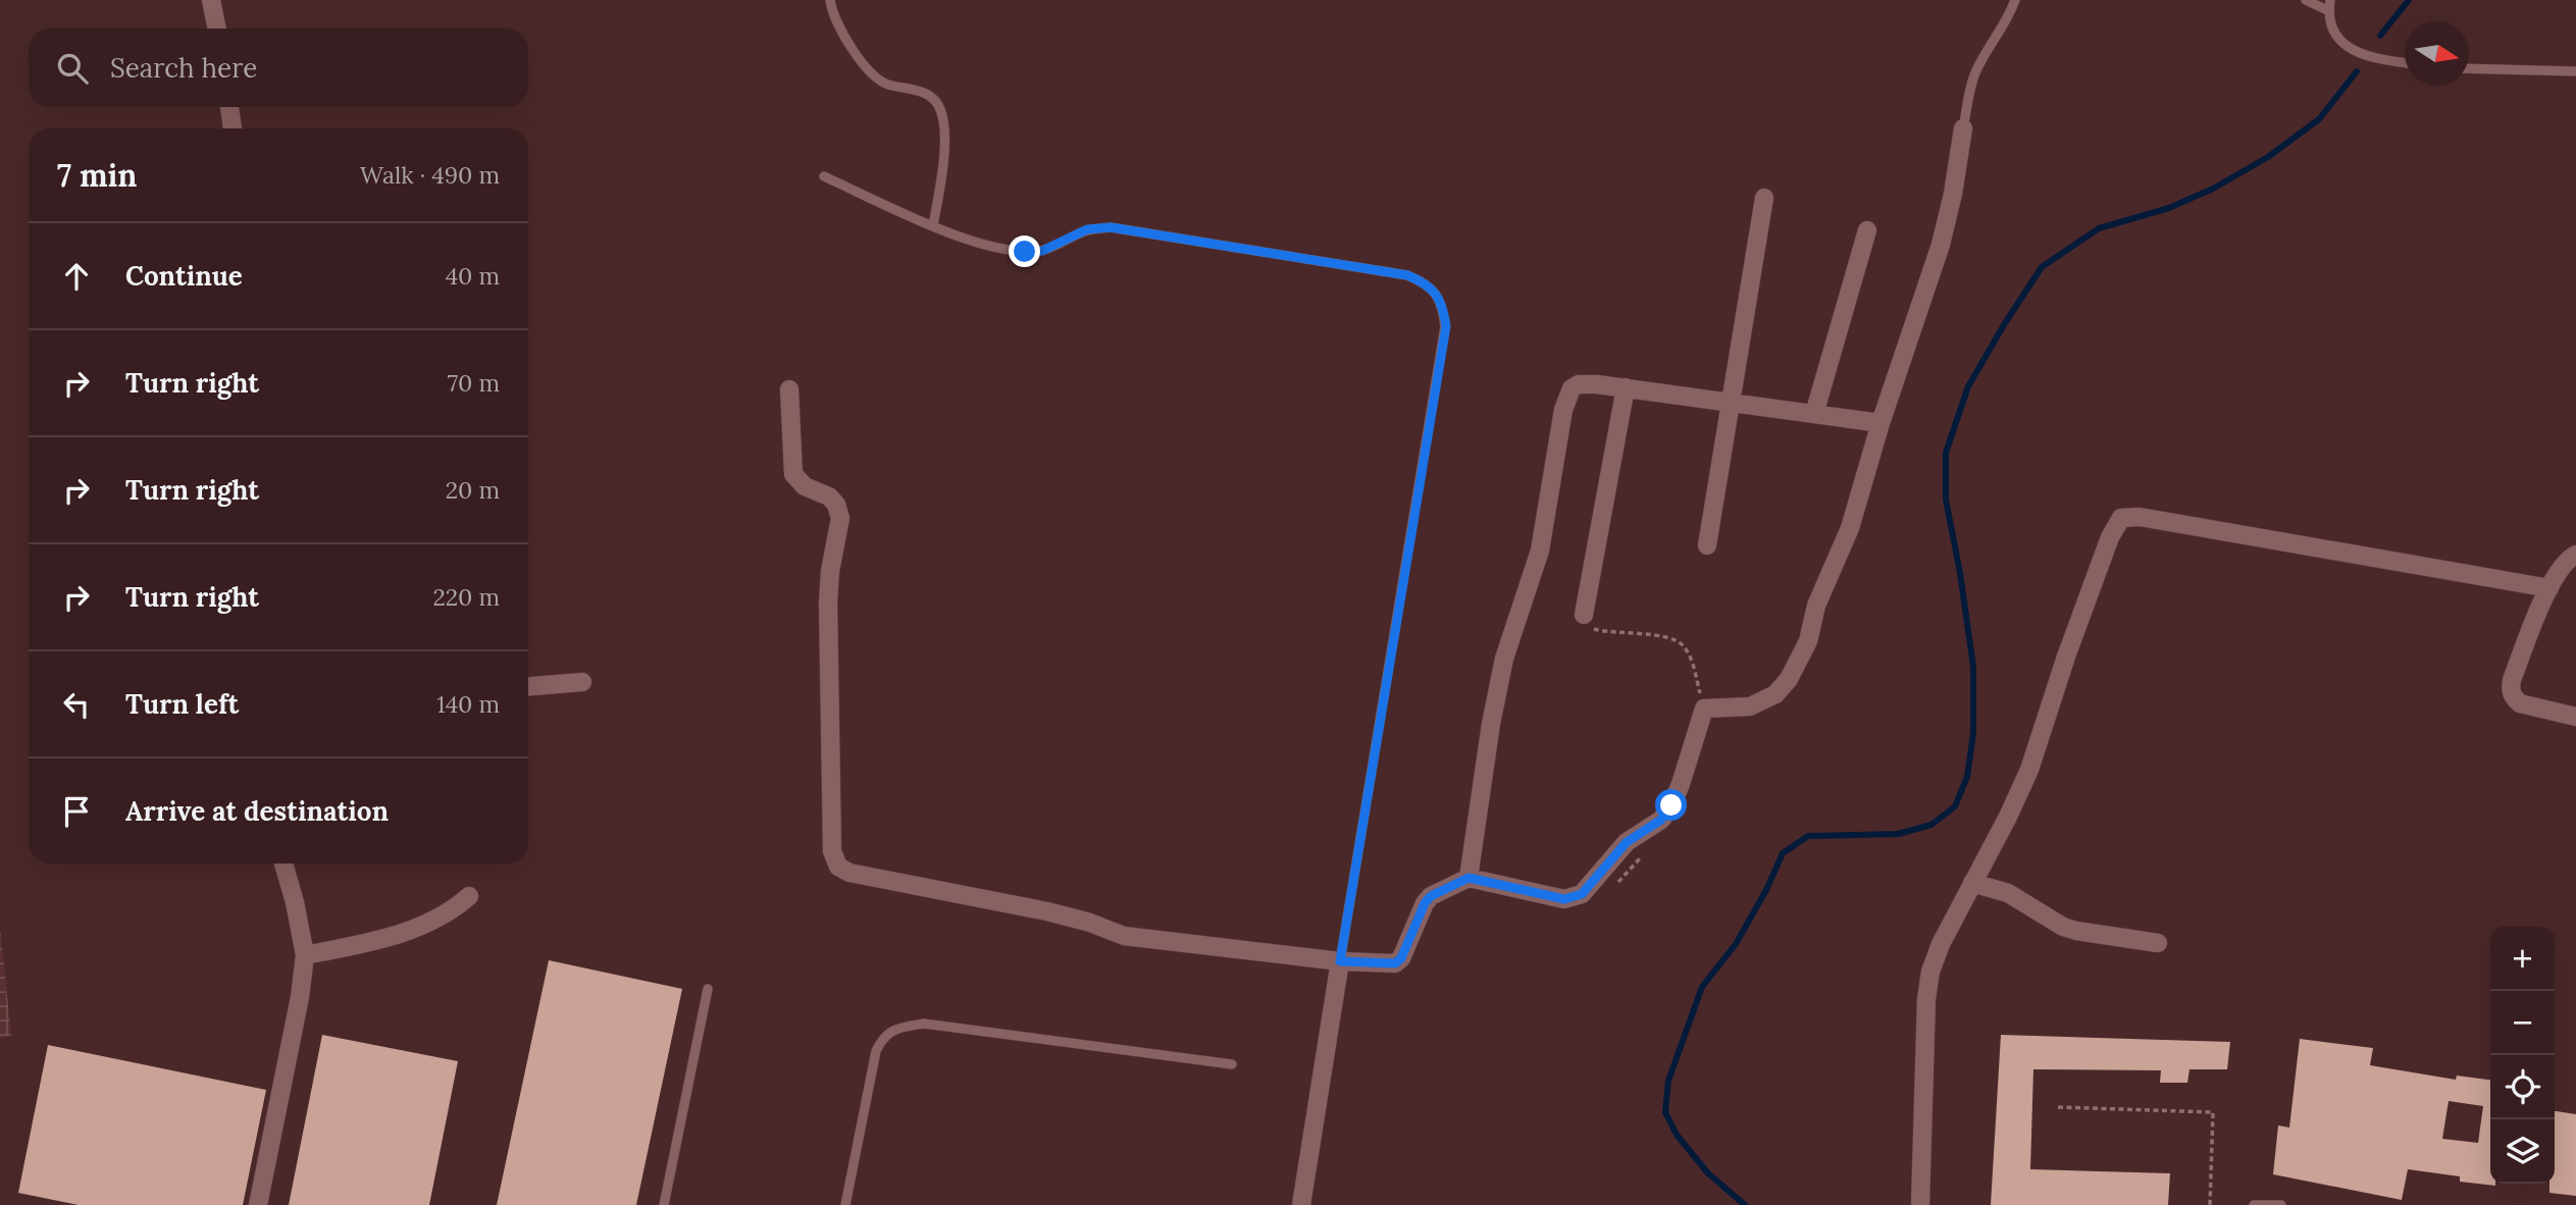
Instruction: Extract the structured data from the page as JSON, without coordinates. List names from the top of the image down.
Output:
{
  "north": "right",
  "page": {
    "search": "Search here",
    "heading": ["7 min", "Walk · 490 m"],
    "list": [
      ["Continue", "40 m"],
      ["Turn right", "70 m"],
      ["Turn right", "20 m"],
      ["Turn right", "220 m"],
      ["Turn left", "140 m"],
      "Arrive at destination"
    ],
    "map_buttons": ["+", "−"]
  }
}
